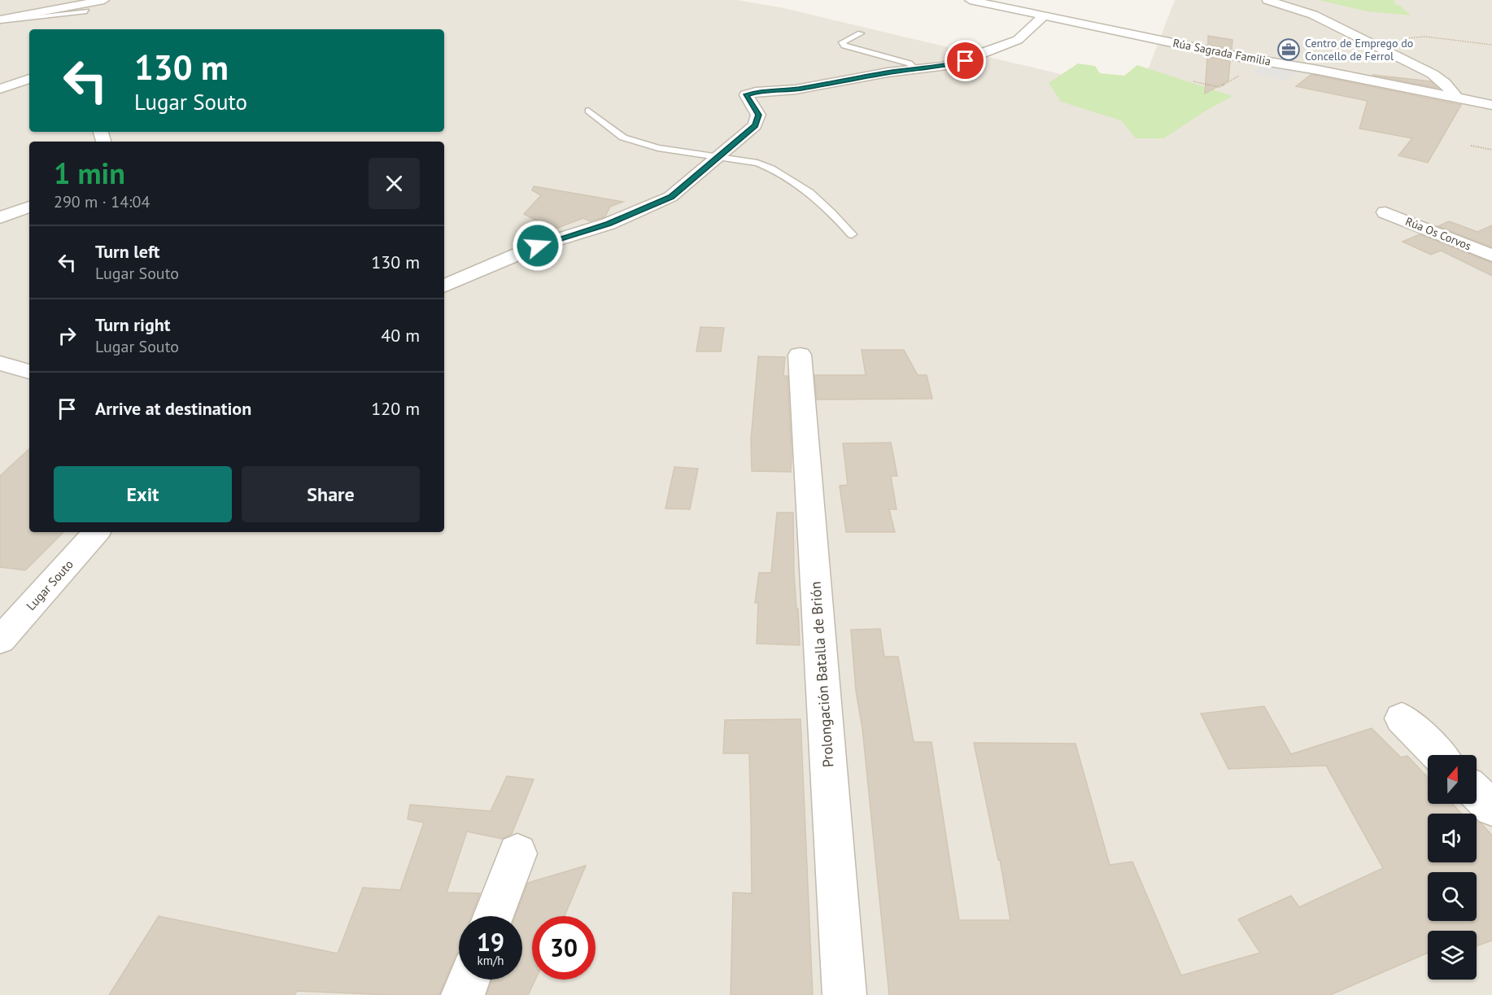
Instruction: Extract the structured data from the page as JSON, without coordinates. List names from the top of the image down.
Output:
{
  "streets": {
    "street": [
      "Rúa Sagrada Familia",
      "Rúa Os Corvos",
      "Lugar Souto",
      "Prolongación Batalla de Brión"
    ]
  },
  "places": {
    "office": ["Centro de Emprego do Concello de Ferrol"]
  },
  "north": "top",
  "page": {
    "turn": ["130 m", "Lugar Souto"],
    "heading": ["1 min", "290 m · 14:04"],
    "list": [
      {
        "name": "Turn left",
        "note": "Lugar Souto",
        "value": "130 m"
      },
      {
        "name": "Turn right",
        "note": "Lugar Souto",
        "value": "40 m"
      },
      {
        "name": "Arrive at destination",
        "value": "120 m"
      }
    ],
    "buttons": ["Exit", "Share"],
    "speed": "19 km/h",
    "limit": "30"
  }
}
